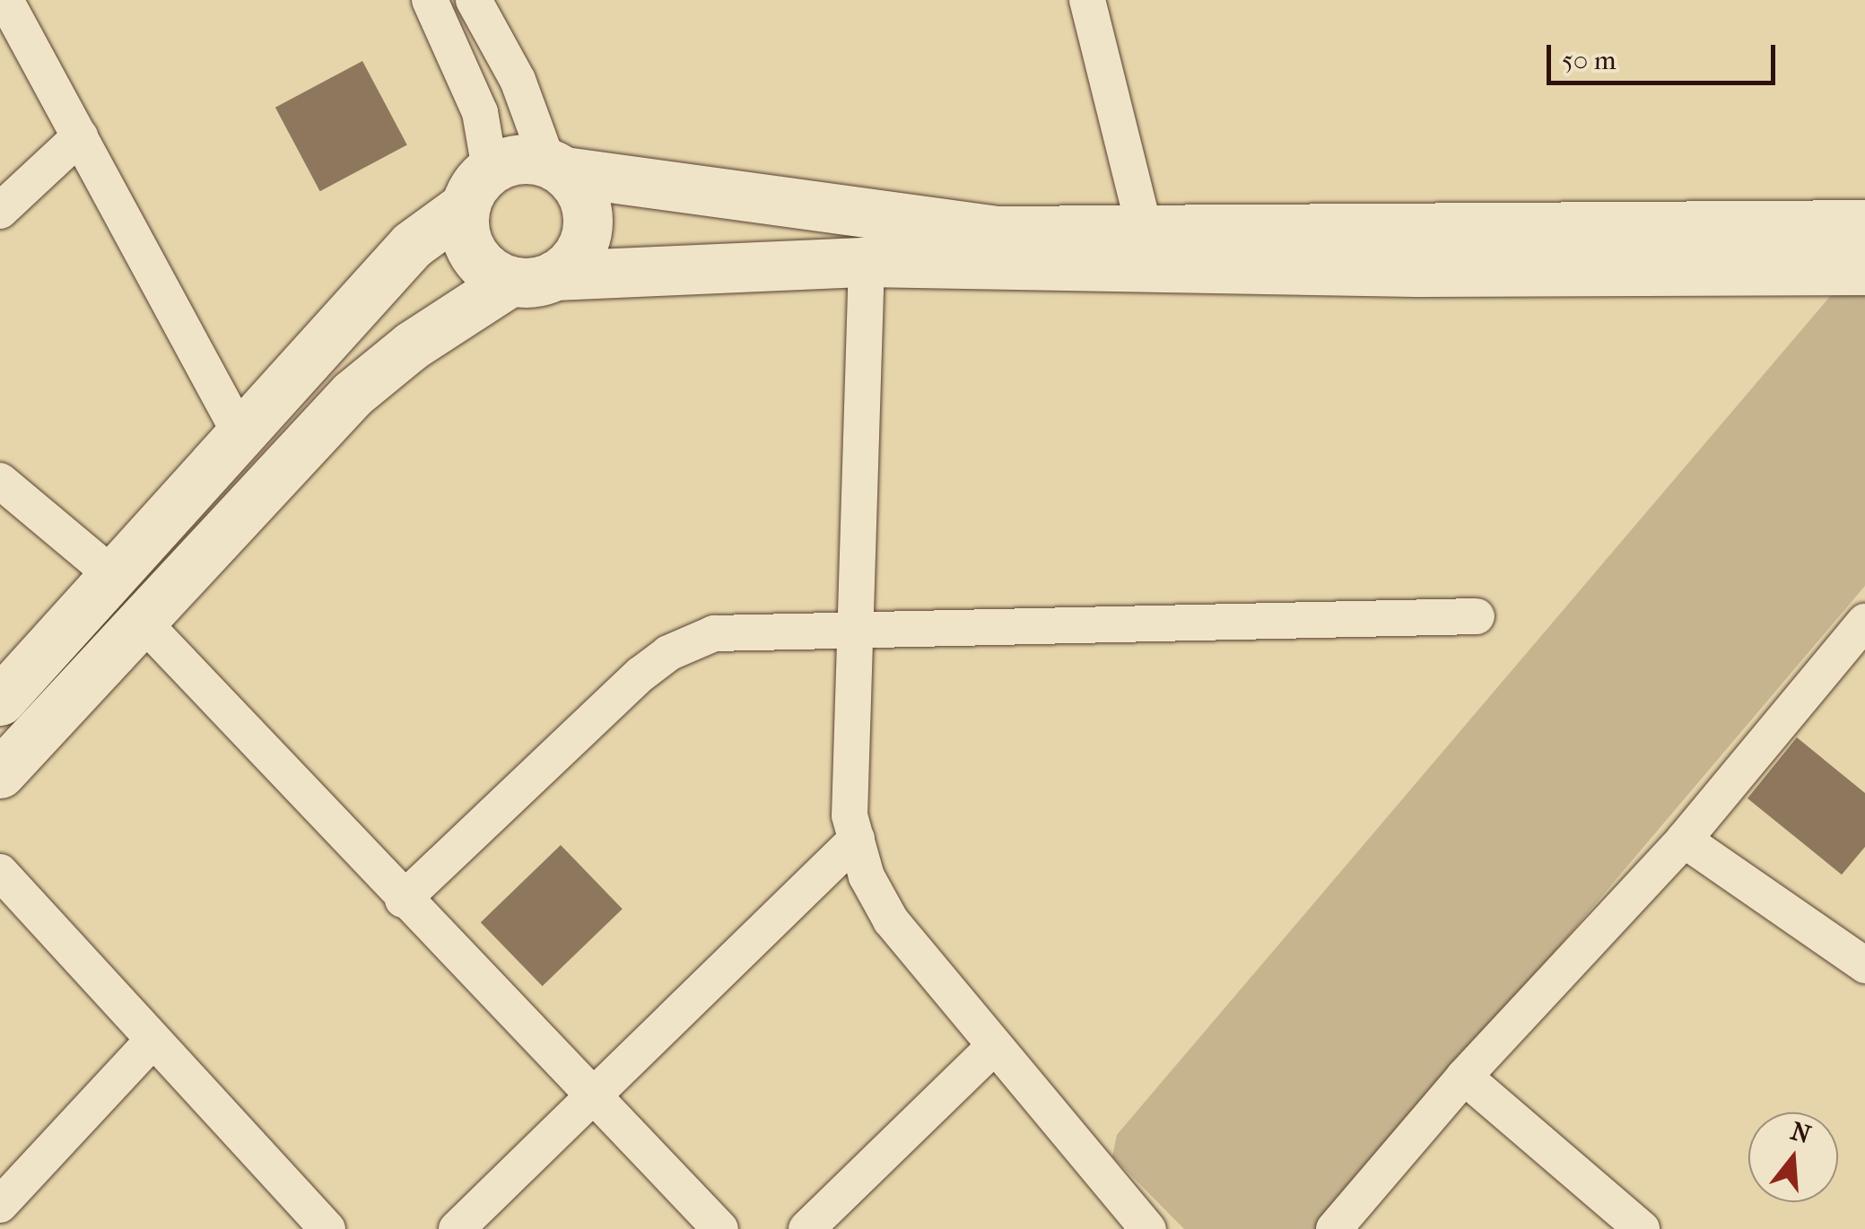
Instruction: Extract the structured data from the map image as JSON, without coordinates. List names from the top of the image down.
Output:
{
  "scale_bar": "50 m",
  "north": "top"
}
